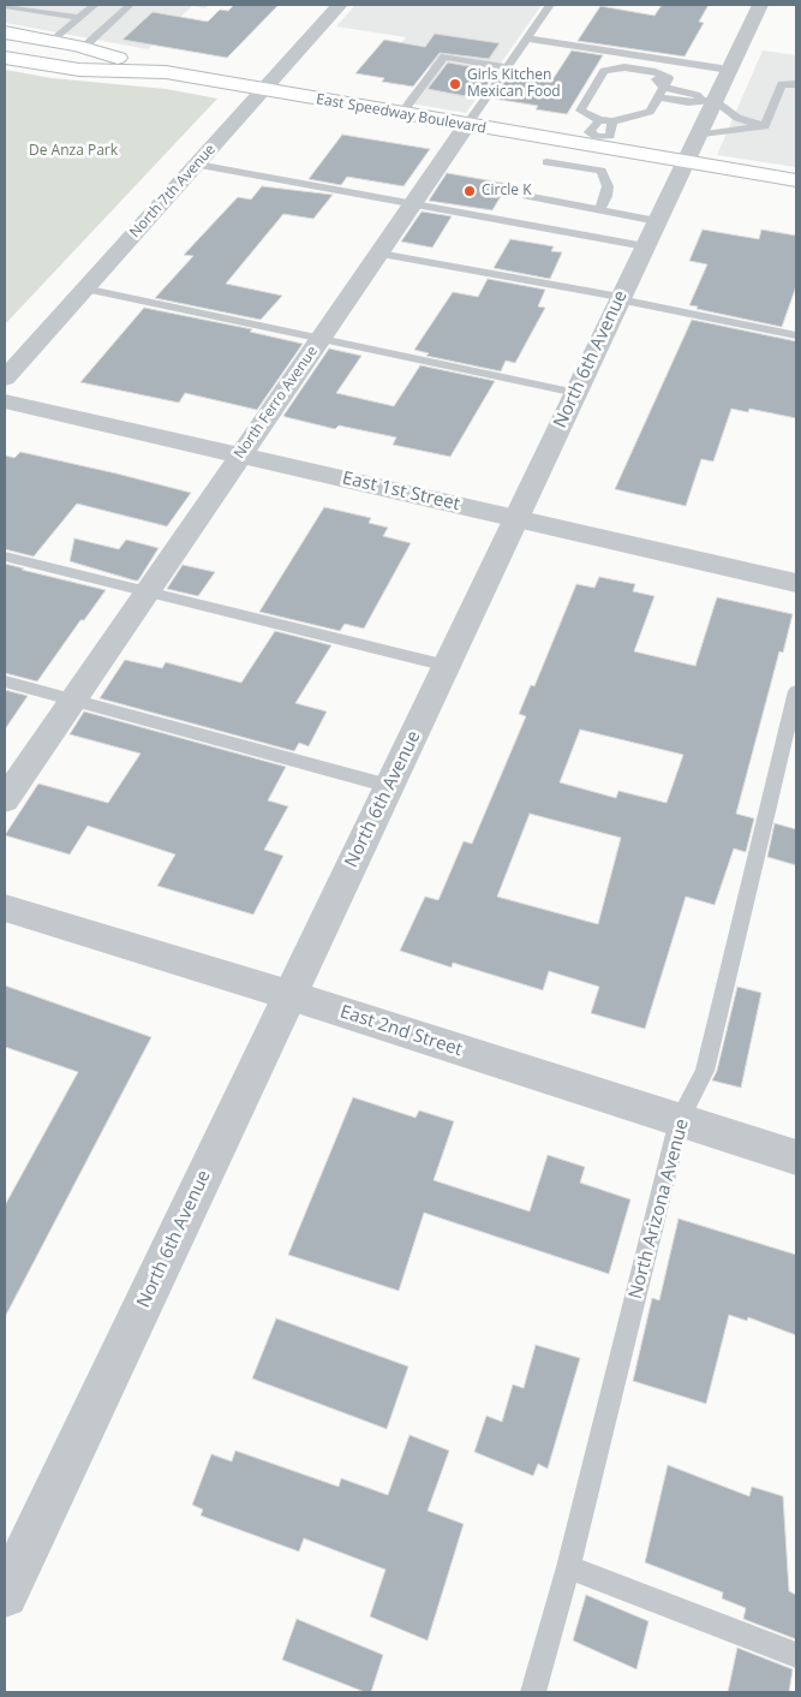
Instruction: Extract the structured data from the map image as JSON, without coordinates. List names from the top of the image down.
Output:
{
  "streets": {
    "main road": ["East Speedway Boulevard"],
    "street": [
      "North 7th Avenue",
      "North 6th Avenue",
      "North Ferro Avenue",
      "East 1st Street",
      "East 2nd Street"
    ],
    "lane": ["North Arizona Avenue"]
  },
  "crossings": [
    ["East Speedway Boulevard", "North 7th Avenue"],
    ["East Speedway Boulevard", "North 6th Avenue"],
    ["East Speedway Boulevard", "North Ferro Avenue"],
    ["North 6th Avenue", "East 1st Street"],
    ["North 6th Avenue", "East 2nd Street"],
    ["North Ferro Avenue", "East 1st Street"],
    ["East 2nd Street", "North Arizona Avenue"]
  ],
  "parks": ["De Anza Park"],
  "places": ["Girls Kitchen Mexican Food", "Circle K"]
}
